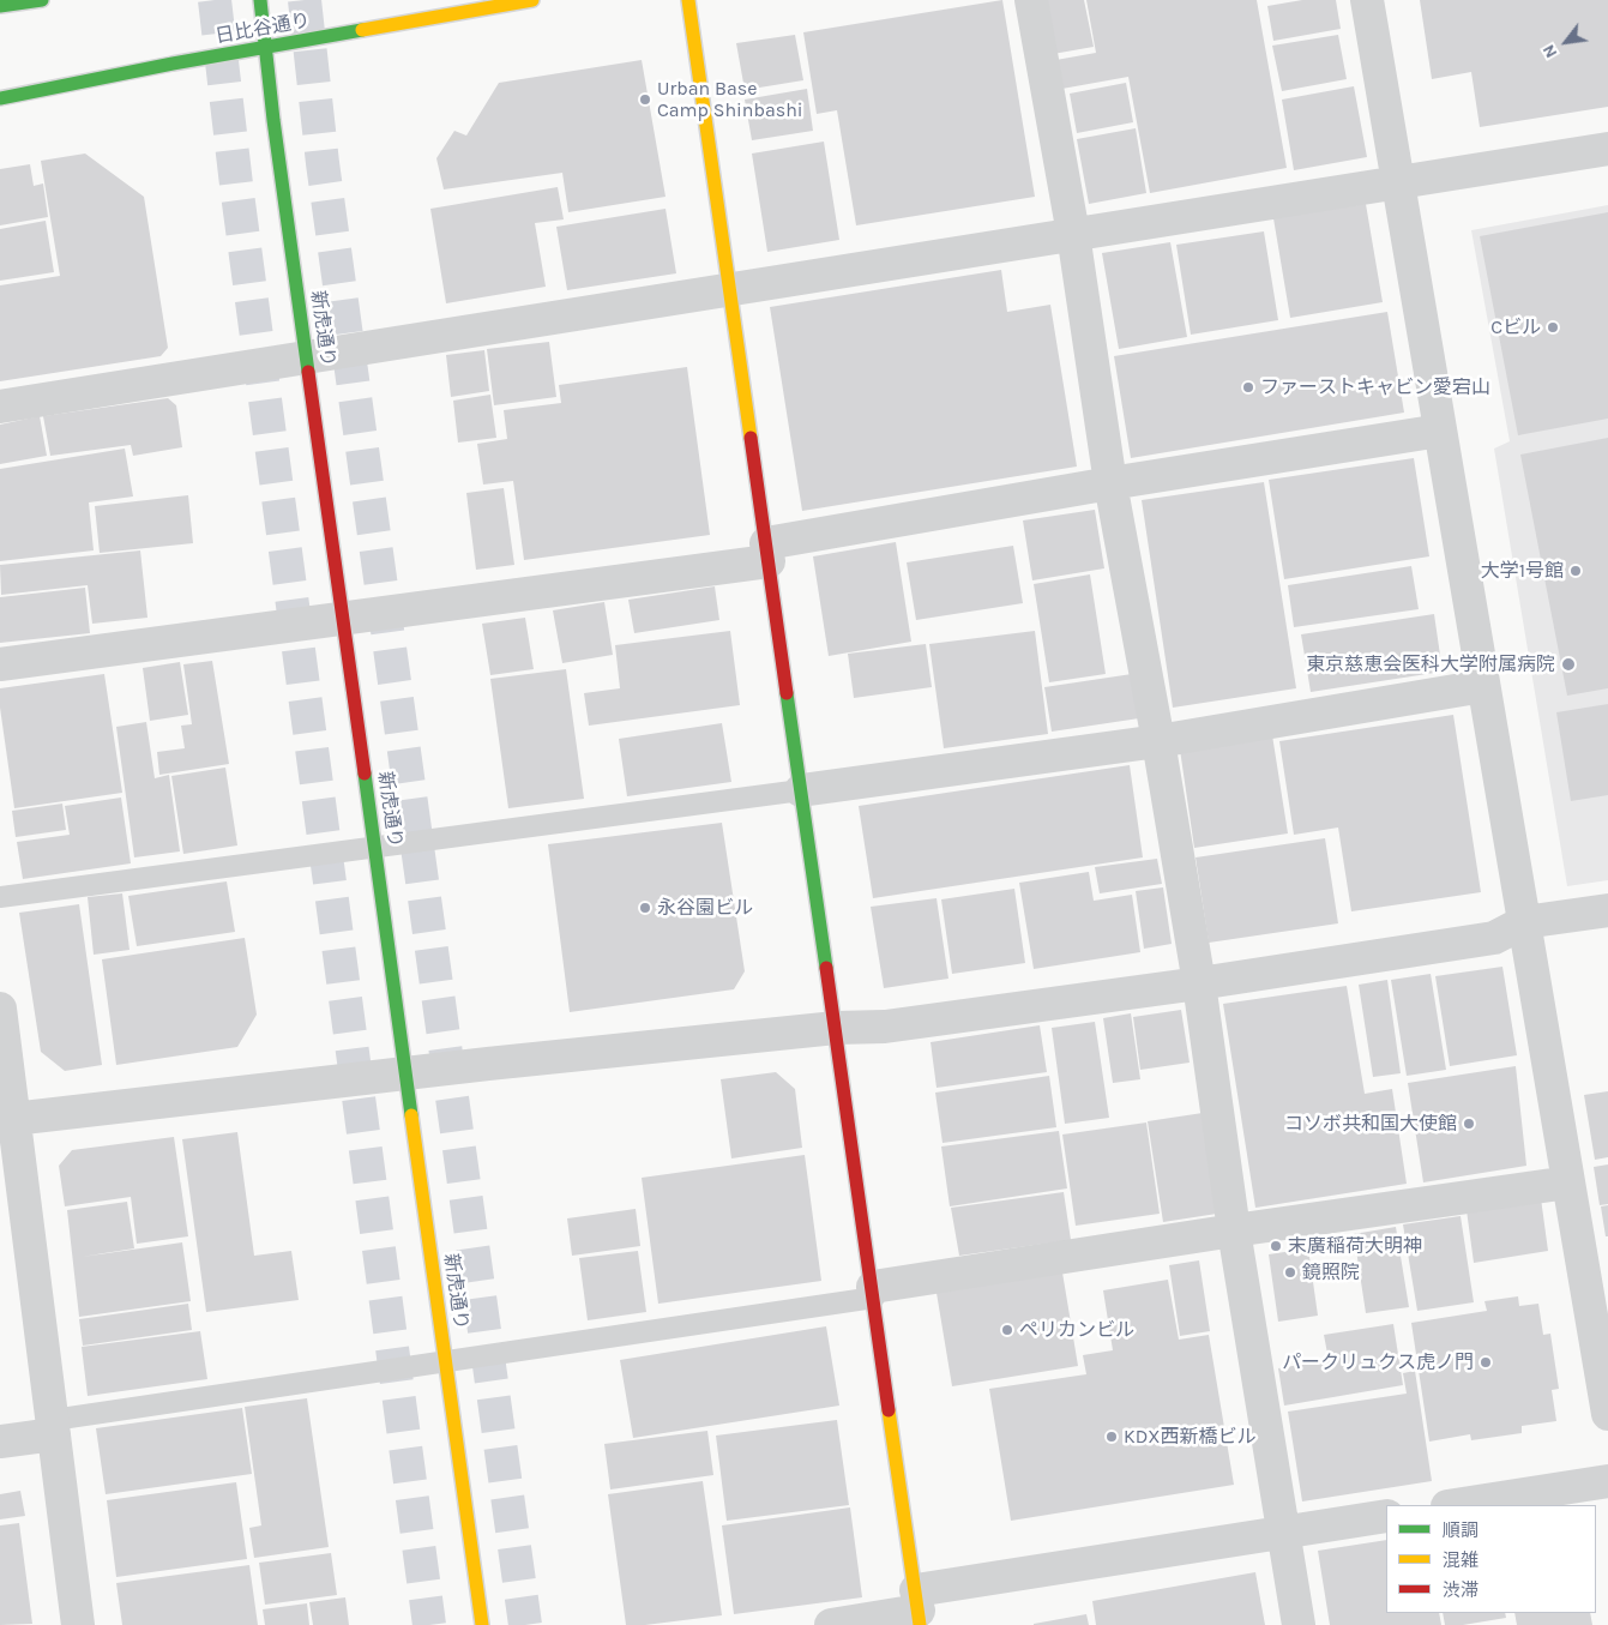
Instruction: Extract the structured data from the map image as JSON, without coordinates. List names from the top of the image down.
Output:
{
  "streets": {
    "main road": ["日比谷通り", "新虎通り"]
  },
  "crossings": [
    ["日比谷通り", "新虎通り"]
  ],
  "places": [
    "Urban Base Camp Shinbashi",
    "Cビル",
    "ファーストキャビン愛宕山",
    "大学1号館",
    "東京慈恵会医科大学附属病院",
    "永谷園ビル",
    "コソボ共和国大使館",
    "末廣稲荷大明神",
    "鏡照院",
    "ペリカンビル",
    "パークリュクス虎ノ門",
    "KDX西新橋ビル"
  ],
  "legend": ["順調", "混雑", "渋滞"],
  "north": "bottom left"
}
